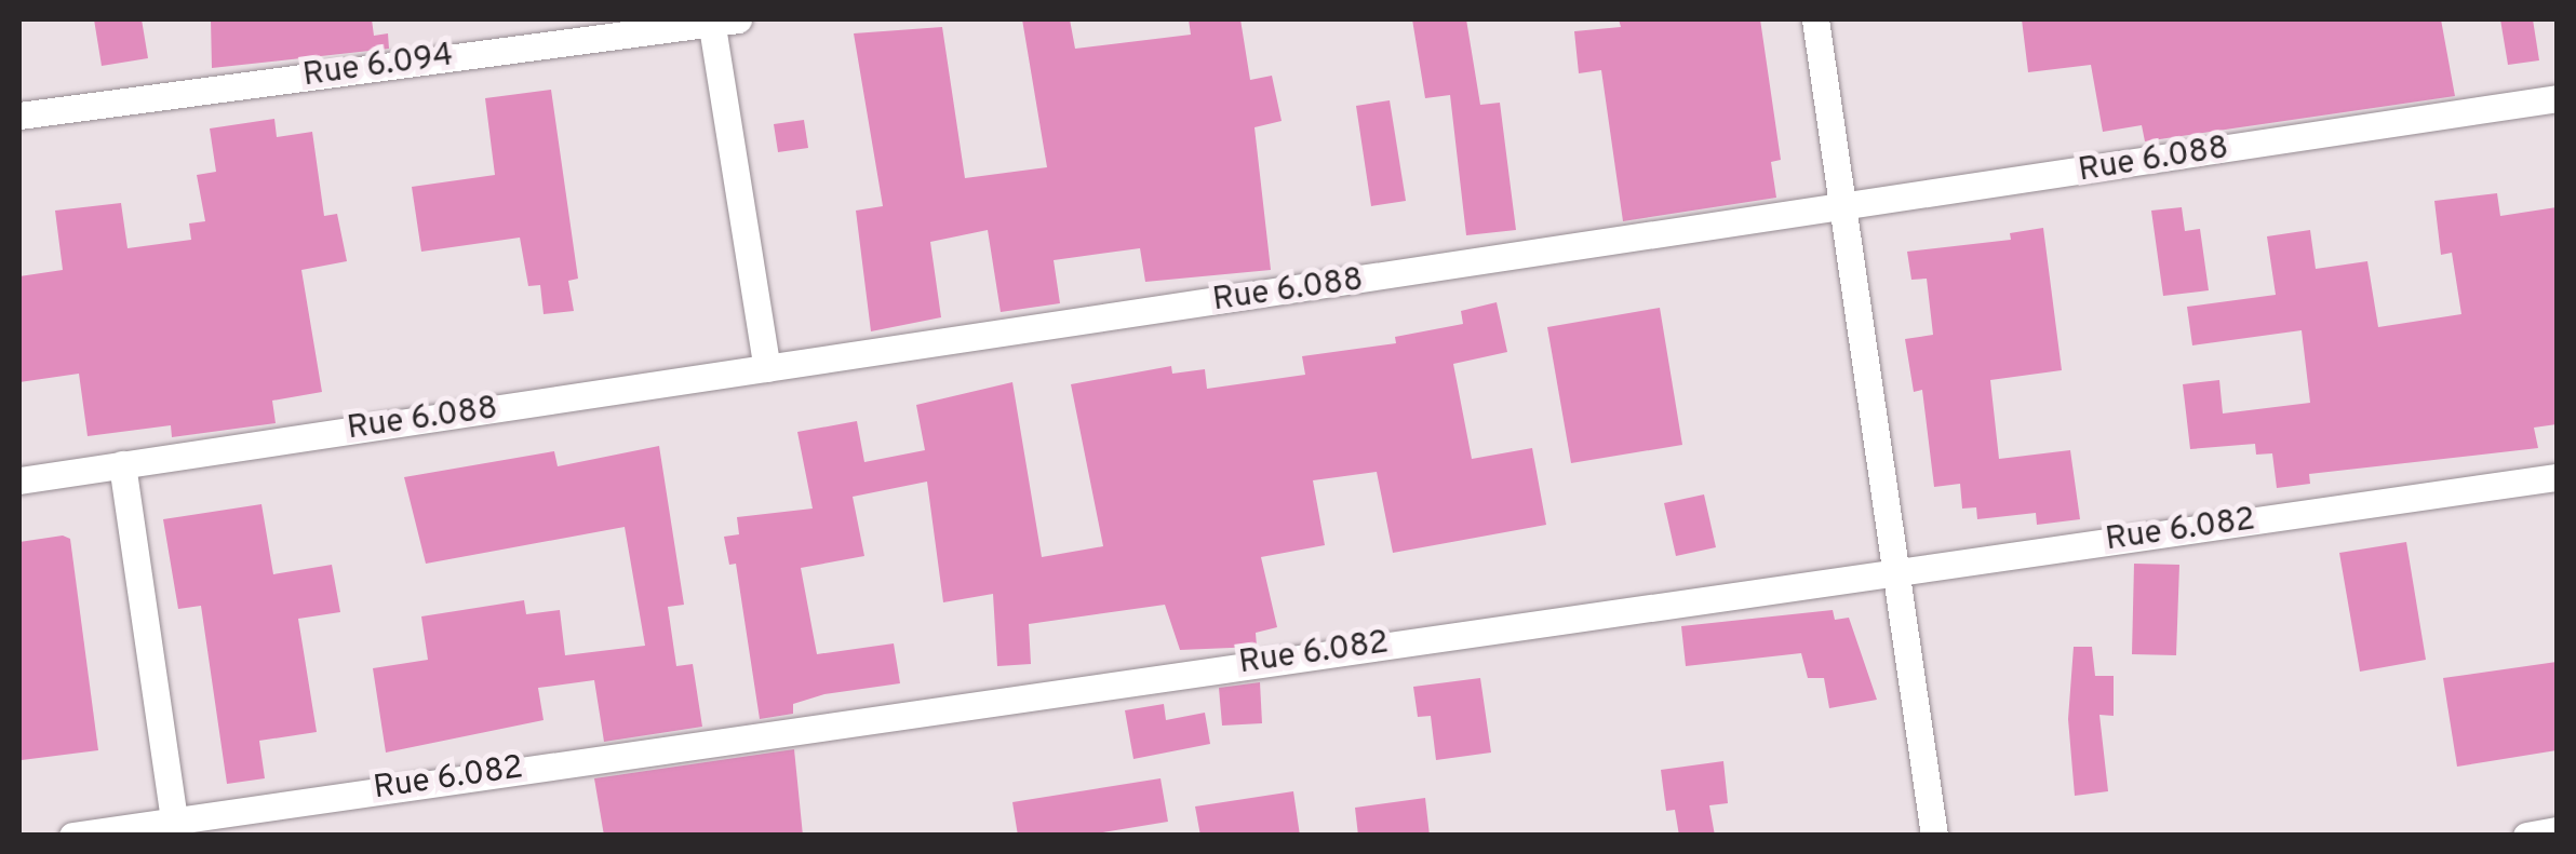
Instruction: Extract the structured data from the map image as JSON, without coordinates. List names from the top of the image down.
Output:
{
  "streets": {
    "street": ["Rue 6.094", "Rue 6.088", "Rue 6.082"]
  }
}
